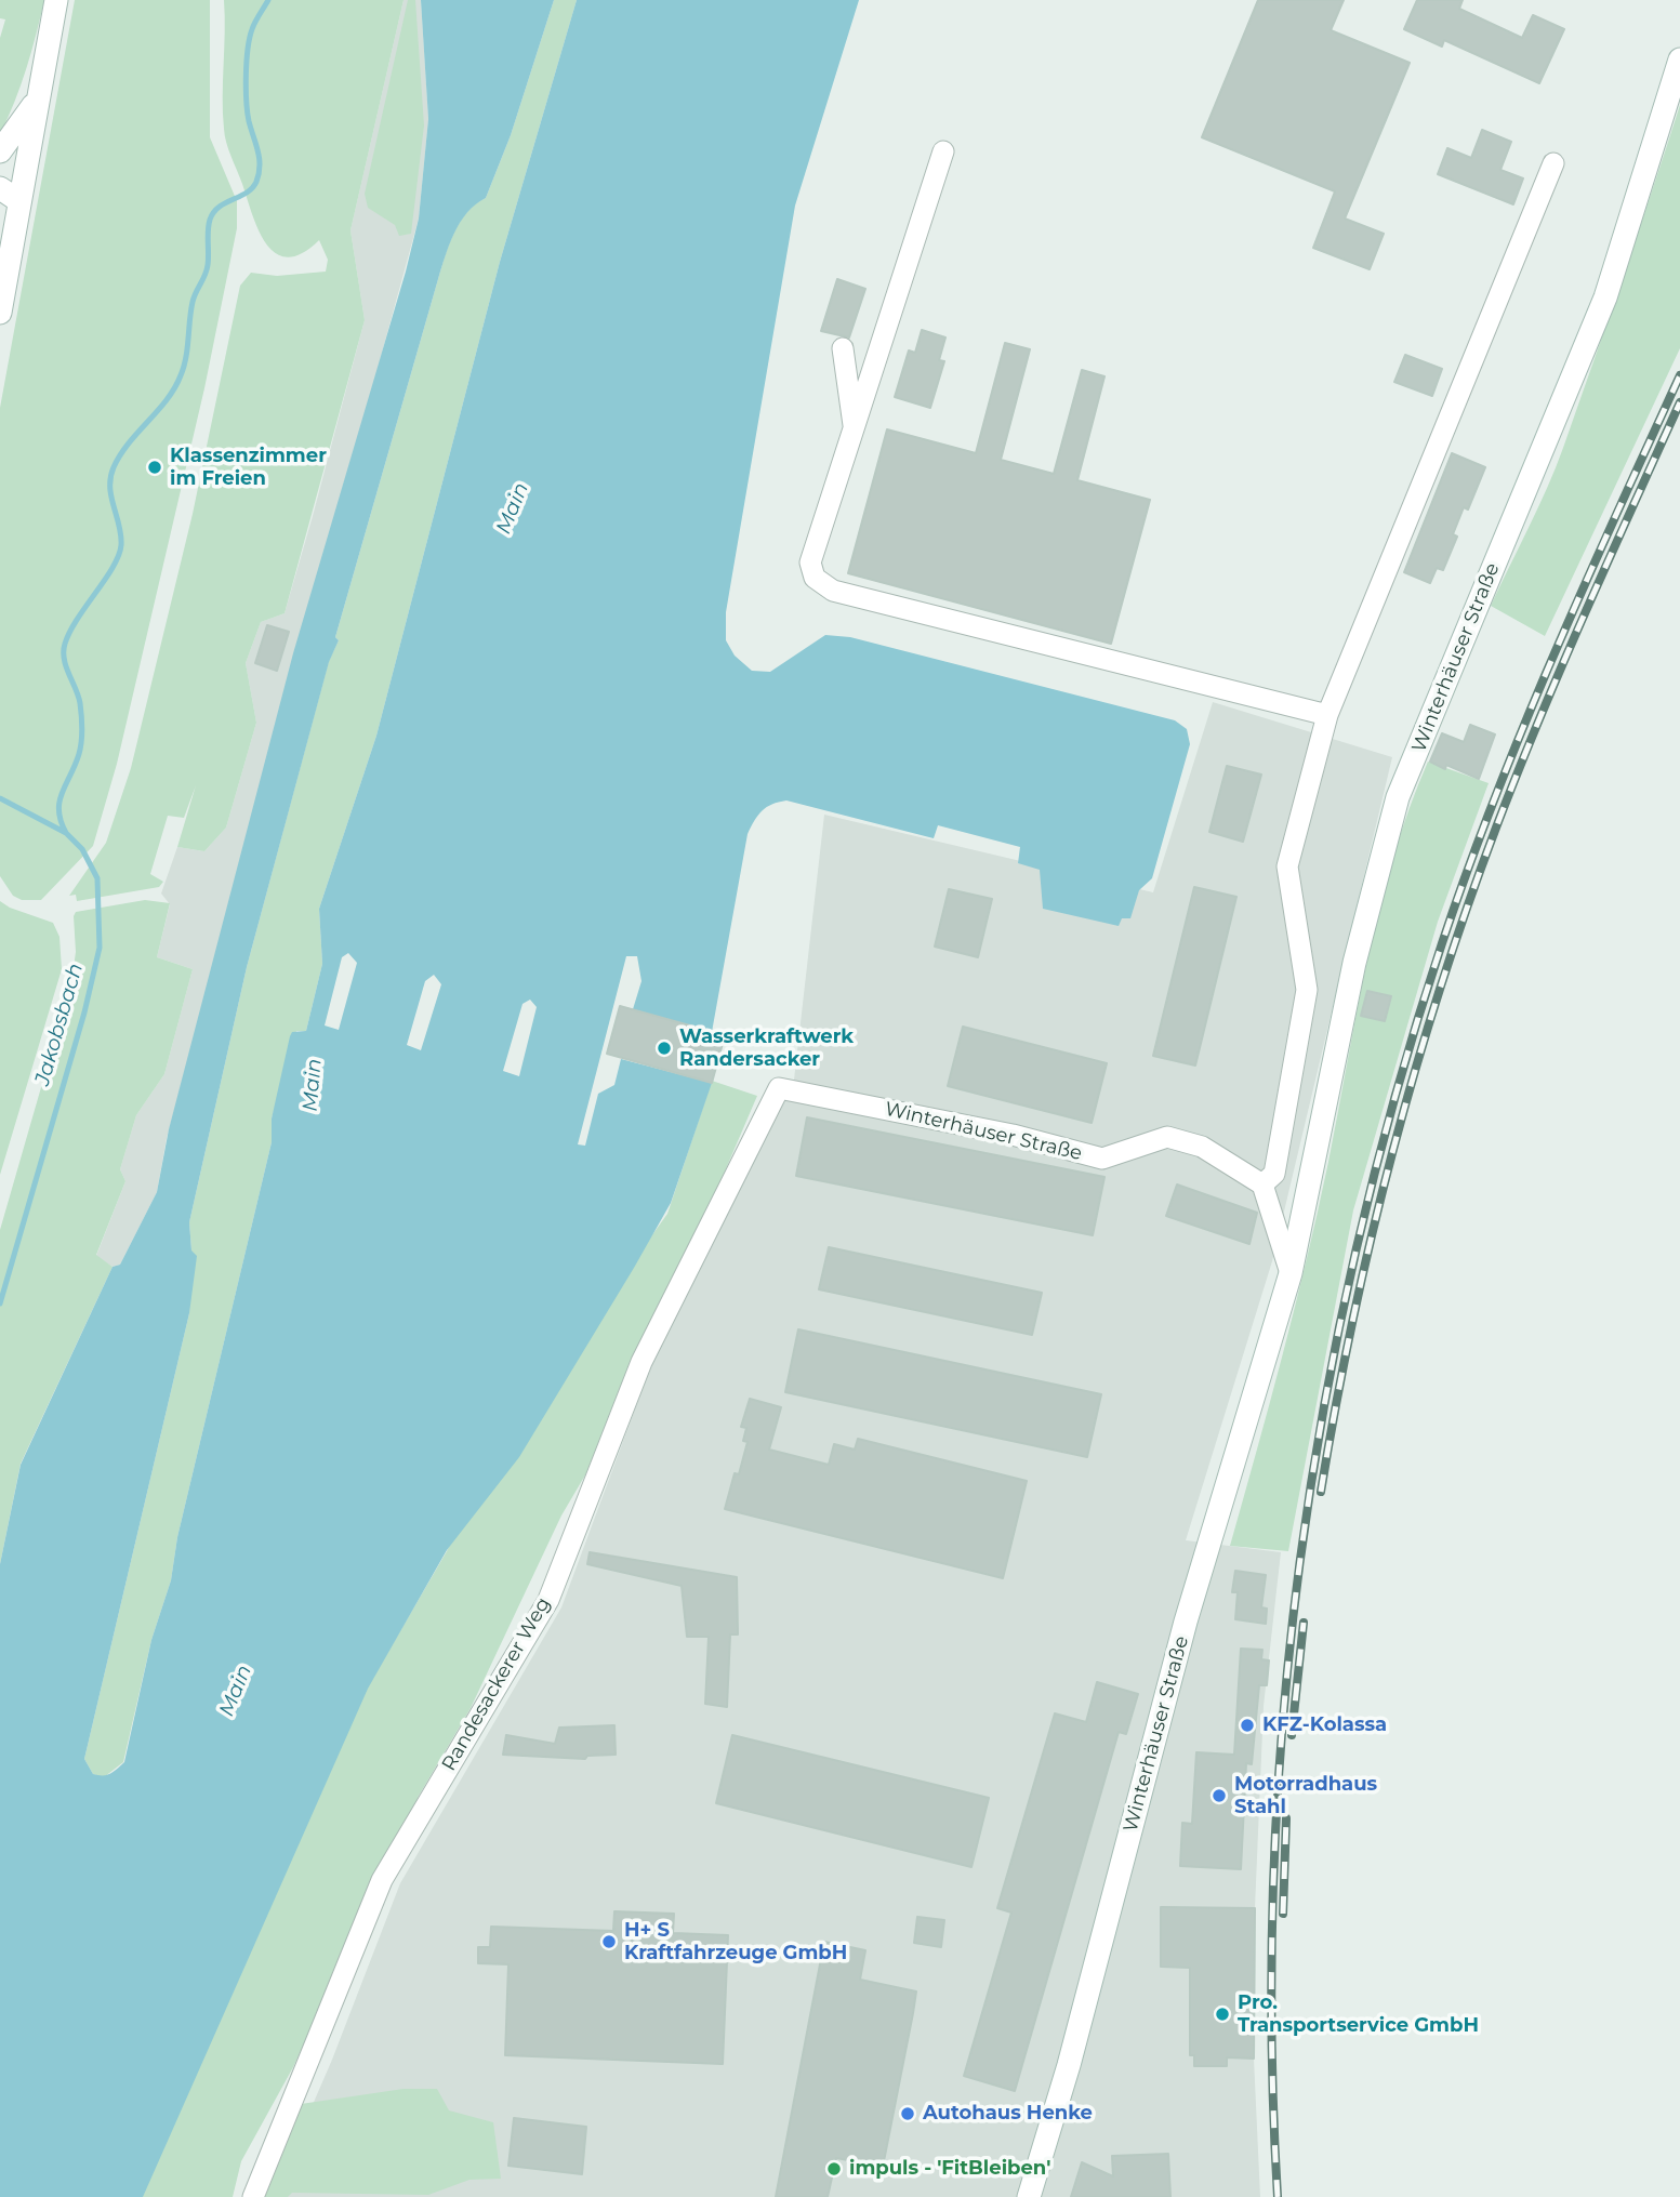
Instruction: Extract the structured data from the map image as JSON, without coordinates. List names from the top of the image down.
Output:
{
  "streets": {
    "main road": ["Winterhäuser Straße"],
    "street": ["Randesackerer Weg"]
  },
  "crossings": [
    ["Winterhäuser Straße", "Randesackerer Weg"]
  ],
  "water": ["Main", "Jakobsbach"],
  "places": [
    "Klassenzimmer im Freien",
    "Wasserkraftwerk Randersacker",
    "KFZ-Kolassa",
    "Motorradhaus Stahl",
    "H+ S Kraftfahrzeuge GmbH",
    "Pro. Transportservice GmbH",
    "Autohaus Henke",
    "impuls - 'FitBleiben'"
  ]
}
